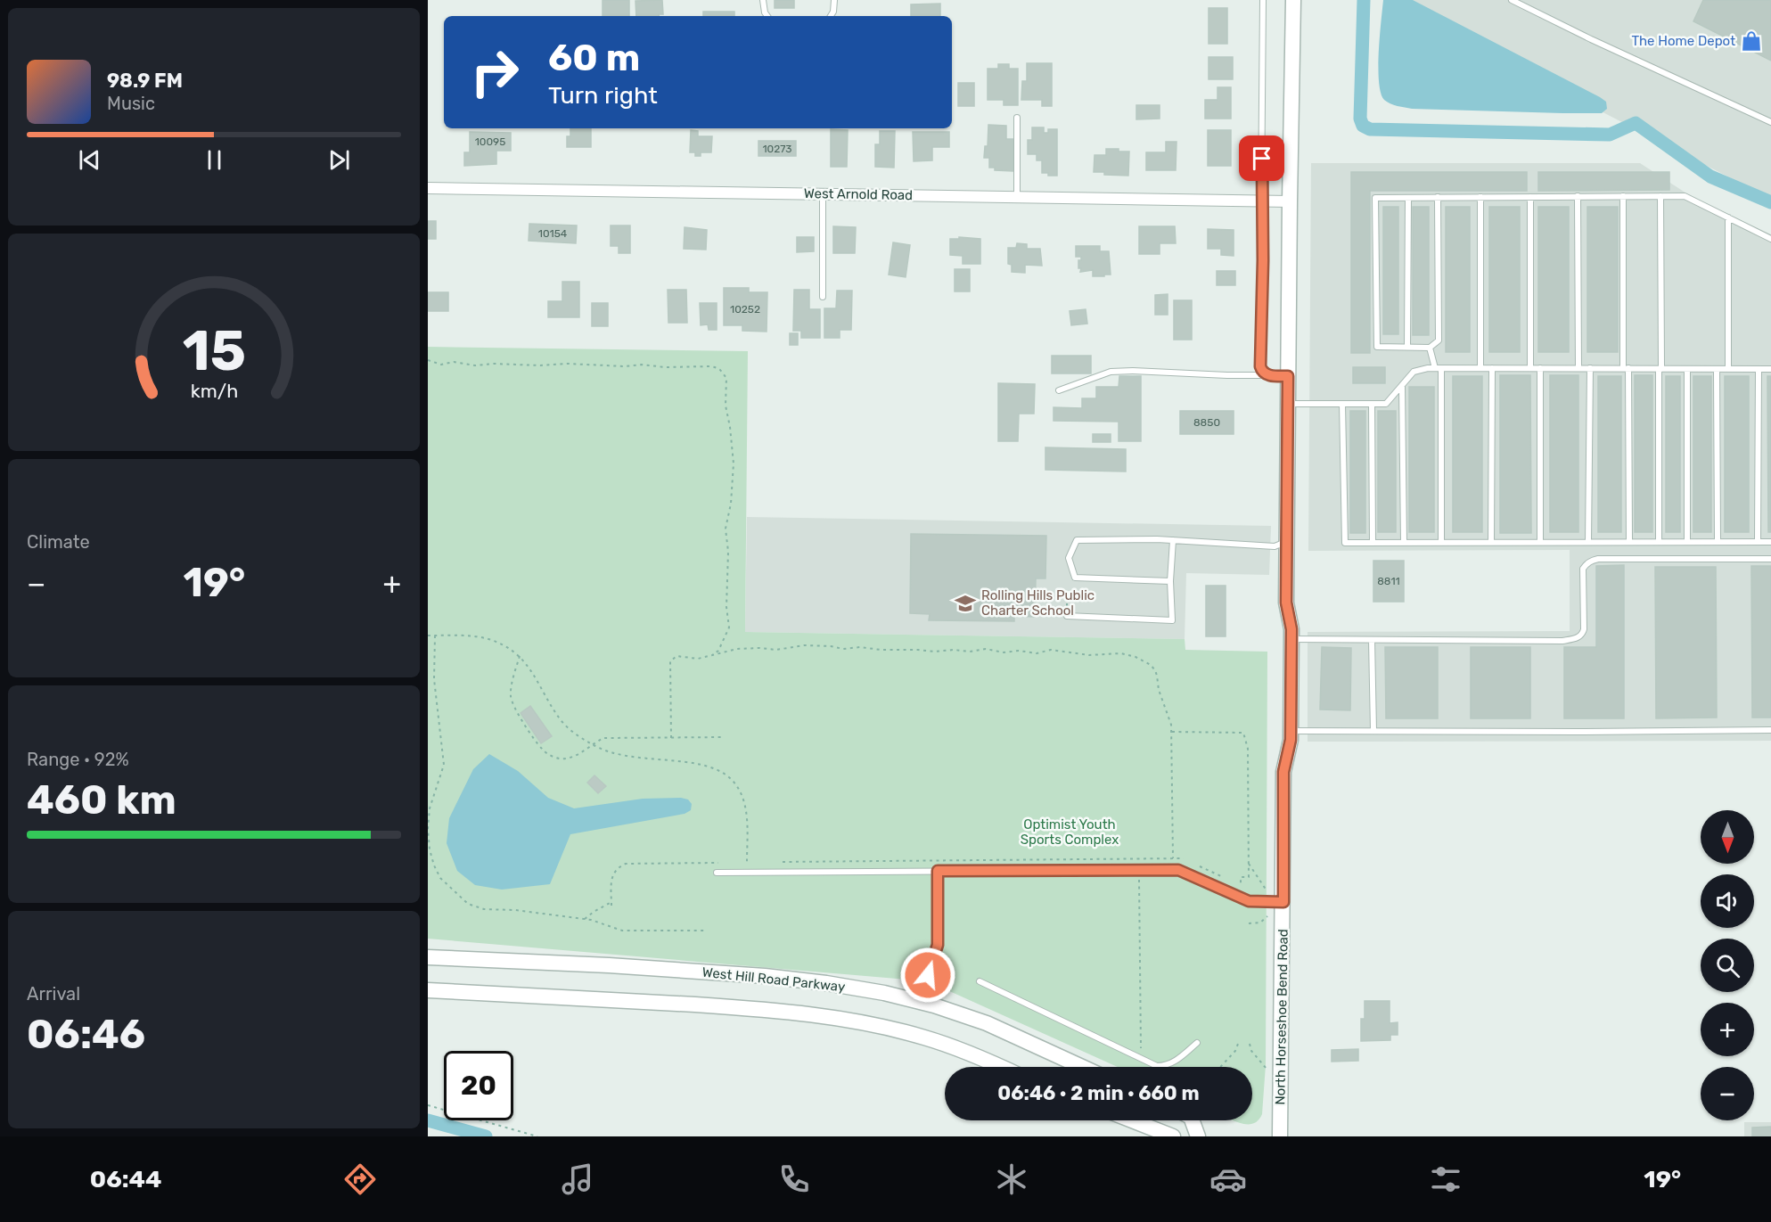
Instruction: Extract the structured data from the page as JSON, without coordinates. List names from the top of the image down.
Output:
{
  "streets": {
    "street": ["West Arnold Road", "West Hill Road Parkway", "North Horseshoe Bend Road"]
  },
  "crossings": [
    ["West Arnold Road", "North Horseshoe Bend Road"]
  ],
  "parks": ["Optimist Youth Sports Complex"],
  "places": {
    "shop": ["The Home Depot"],
    "school or university": ["Rolling Hills Public Charter School"]
  },
  "house_numbers": [
    "10095",
    "10273",
    "10154",
    "10252",
    "8850",
    "8811"
  ],
  "north": "bottom",
  "page": {
    "turn": ["60 m", "Turn right"],
    "song": ["98.9 FM", "Music"],
    "tile": [
      "Climate",
      ["Range · 92%", "460 km"],
      ["Arrival", "06:46"]
    ],
    "heat": ["−", "19°", "+"],
    "map_buttons": ["+", "−"],
    "limit": "20",
    "trip": "06:46 · 2 min · 660 m",
    "tabs": ["06:44", "19°"],
    "gauge": ["15", "km/h"]
  }
}
